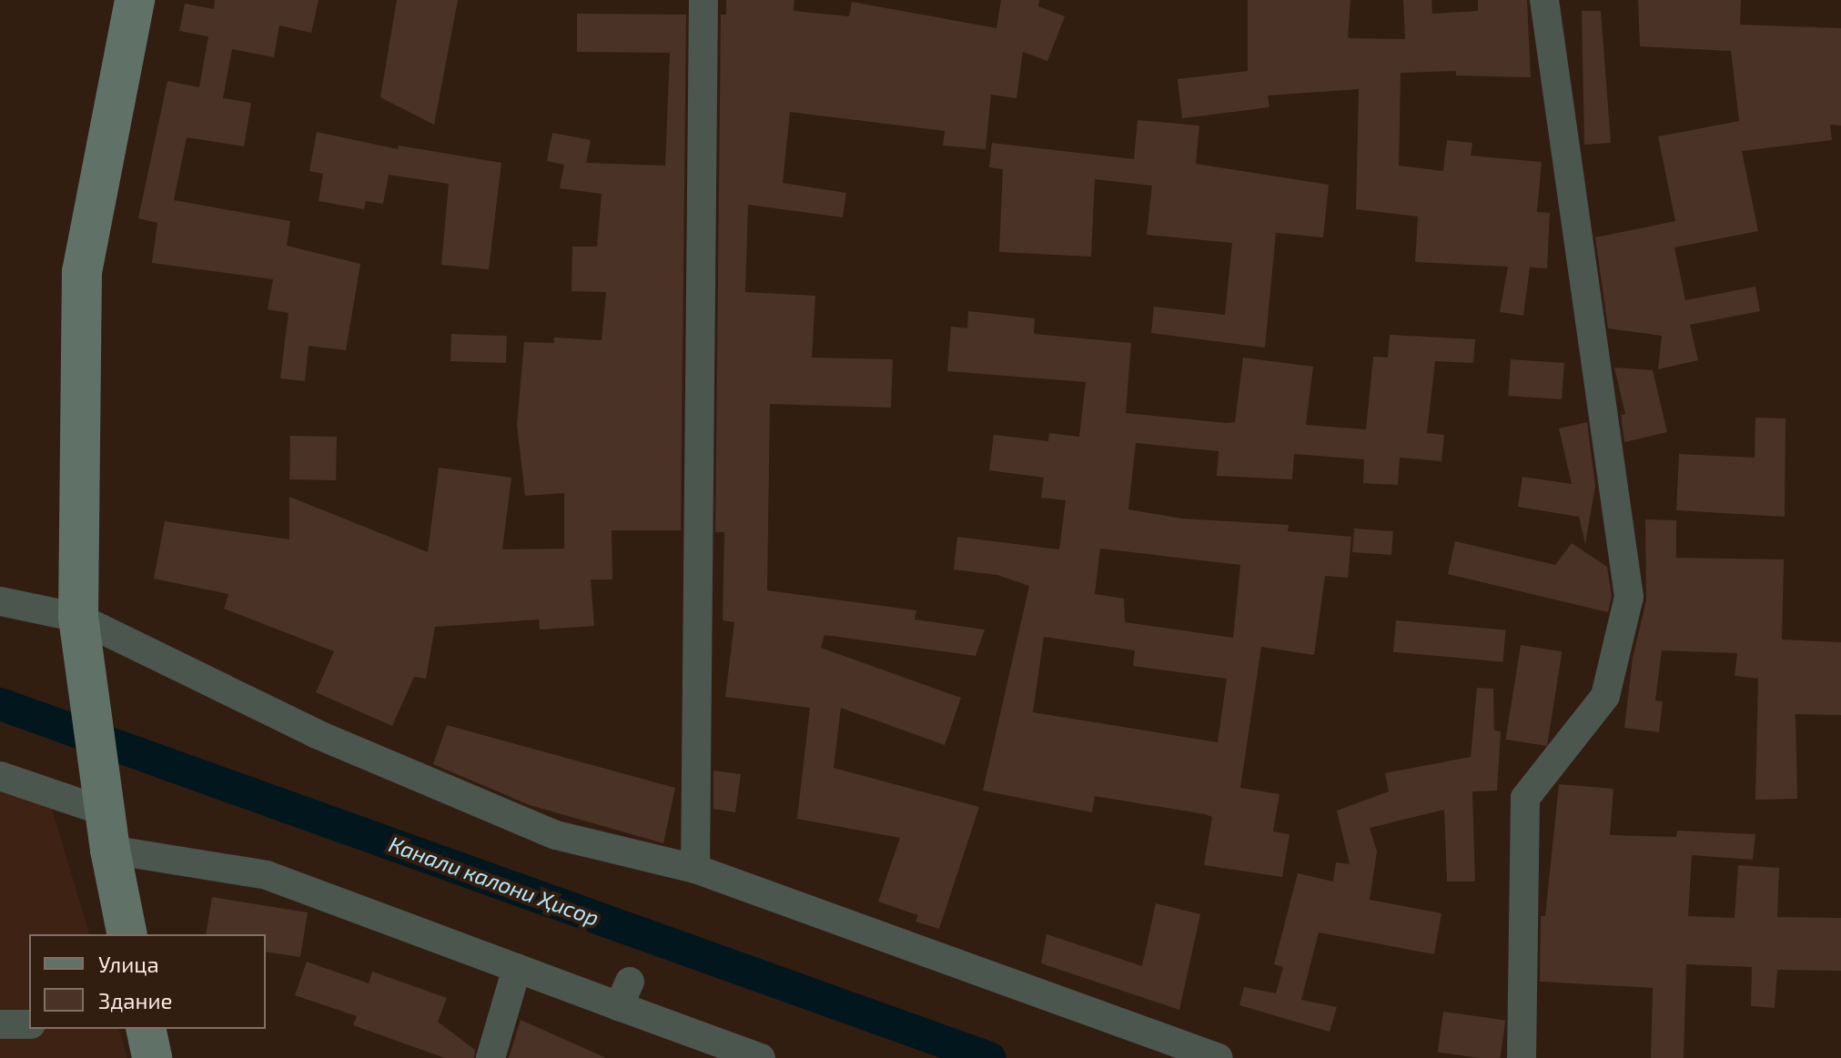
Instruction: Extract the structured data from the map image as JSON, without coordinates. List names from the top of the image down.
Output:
{
  "water": ["Канали калони Ҳисор"],
  "legend": ["Улица", "Здание"]
}
